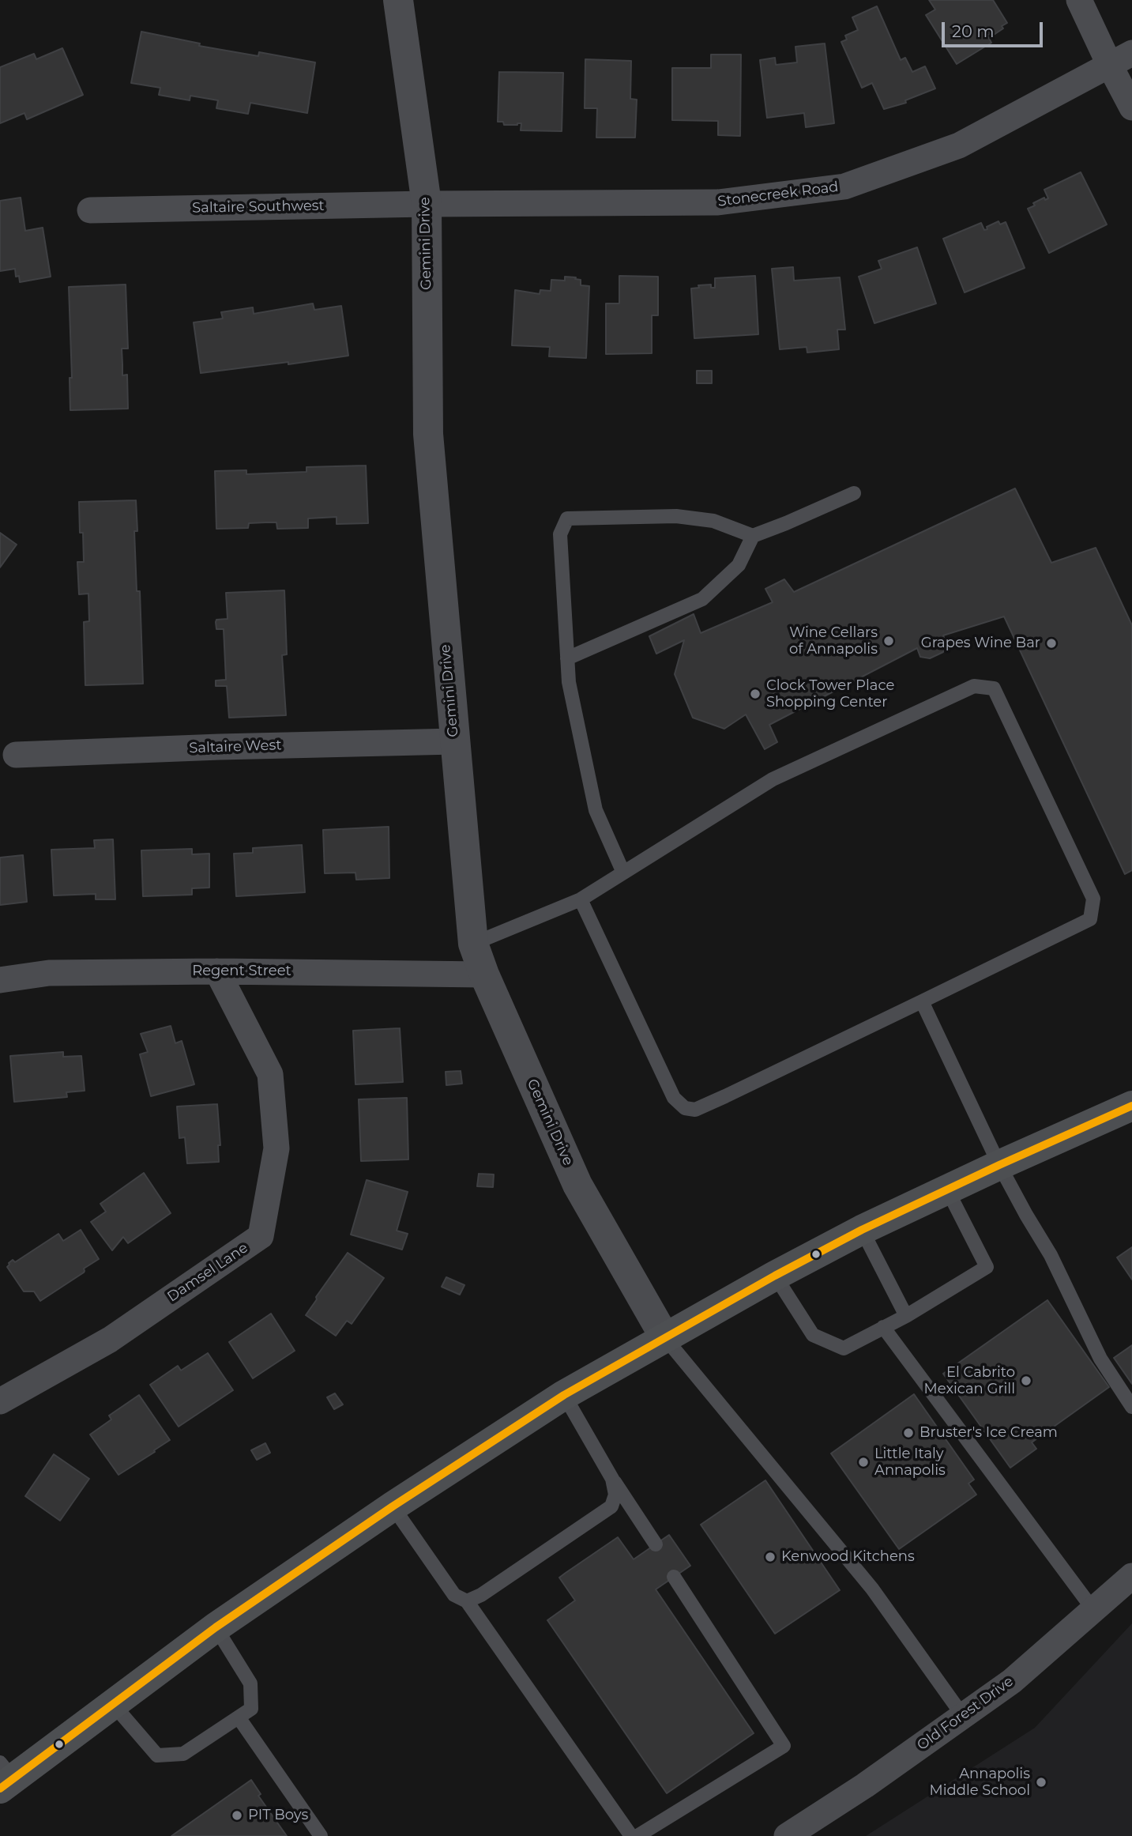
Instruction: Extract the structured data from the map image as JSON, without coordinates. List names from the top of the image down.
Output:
{
  "streets": {
    "street": [
      "Stonecreek Road",
      "Saltaire Southwest",
      "Gemini Drive",
      "Saltaire West",
      "Regent Street",
      "Damsel Lane",
      "Old Forest Drive"
    ]
  },
  "crossings": [
    ["Stonecreek Road", "Saltaire Southwest"],
    ["Stonecreek Road", "Gemini Drive"],
    ["Saltaire Southwest", "Gemini Drive"],
    ["Gemini Drive", "Saltaire West"],
    ["Gemini Drive", "Regent Street"],
    ["Regent Street", "Damsel Lane"]
  ],
  "places": [
    "Wine Cellars of Annapolis",
    "Grapes Wine Bar",
    "Clock Tower Place Shopping Center",
    "El Cabrito Mexican Grill",
    "Bruster's Ice Cream",
    "Little Italy Annapolis",
    "Kenwood Kitchens",
    "Annapolis Middle School",
    "PIT Boys"
  ],
  "scale_bar": "20 m"
}
